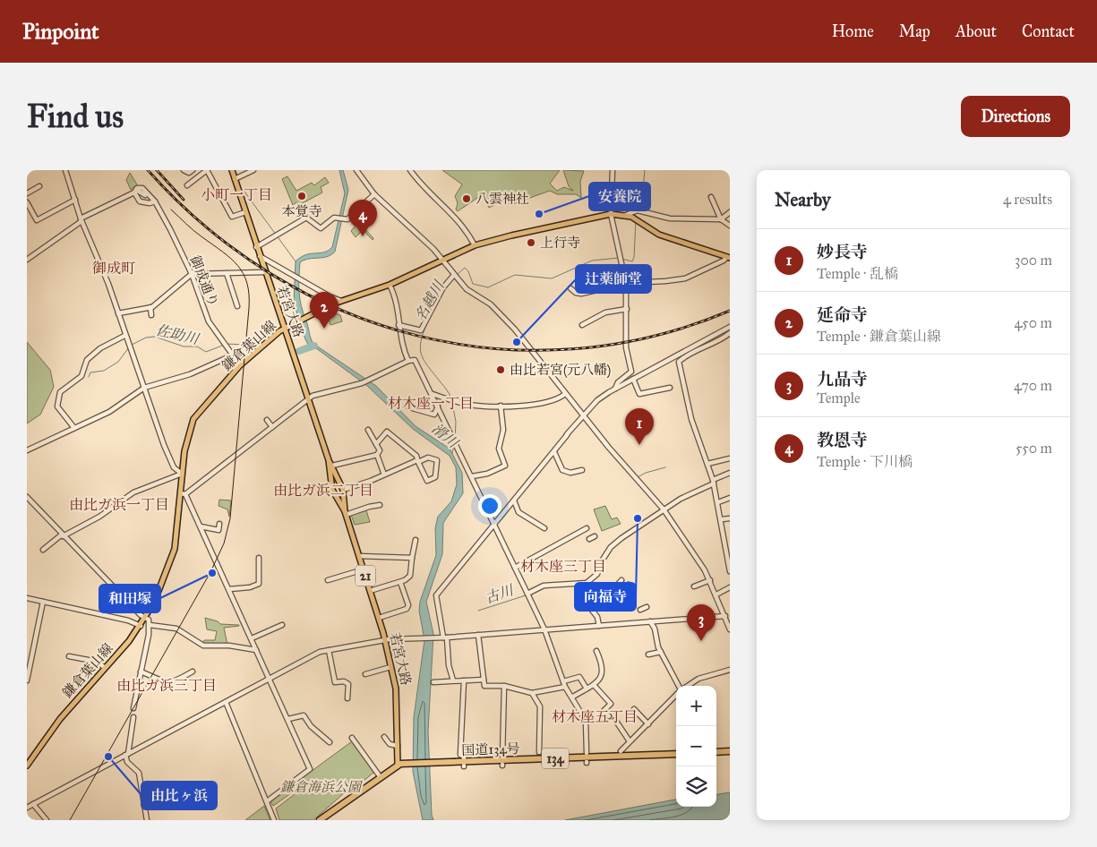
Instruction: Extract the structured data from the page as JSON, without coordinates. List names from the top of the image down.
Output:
{
  "streets": {
    "highway": ["国道134号", "134"],
    "main road": ["若宮大路", "鎌倉葉山線", "21"],
    "street": ["御成通り"]
  },
  "crossings": [
    ["御成通り", "鎌倉葉山線"],
    ["若宮大路", "鎌倉葉山線"],
    ["若宮大路", "国道134号"]
  ],
  "districts": [
    "小町一丁目",
    "御成町",
    "材木座一丁目",
    "由比ガ浜二丁目",
    "由比ガ浜一丁目",
    "材木座三丁目",
    "由比ガ浜三丁目",
    "材木座五丁目"
  ],
  "water": [
    "名越川",
    "佐助川",
    "滑川",
    "古川"
  ],
  "parks": ["鎌倉海浜公園"],
  "places": [
    "本覚寺",
    "八雲神社",
    "安養院",
    "上行寺",
    "辻薬師堂",
    "由比若宮(元八幡)",
    "向福寺",
    "和田塚",
    "由比ヶ浜"
  ],
  "page": {
    "header": "Pinpoint",
    "nav": [
      "Home",
      "Map",
      "About",
      "Contact"
    ],
    "buttons": "Directions",
    "title": "Find us",
    "heading": ["Nearby", "4 results"],
    "pins": [
      "4",
      "2",
      "1",
      "3"
    ],
    "list": [
      {
        "mark": "1",
        "name": "妙長寺",
        "note": "Temple · 乱橋",
        "value": "300 m"
      },
      {
        "mark": "2",
        "name": "延命寺",
        "note": "Temple · 鎌倉葉山線",
        "value": "450 m"
      },
      {
        "mark": "3",
        "name": "九品寺",
        "note": "Temple",
        "value": "470 m"
      },
      {
        "mark": "4",
        "name": "教恩寺",
        "note": "Temple · 下川橋",
        "value": "550 m"
      }
    ],
    "map_buttons": ["+", "−"]
  }
}
